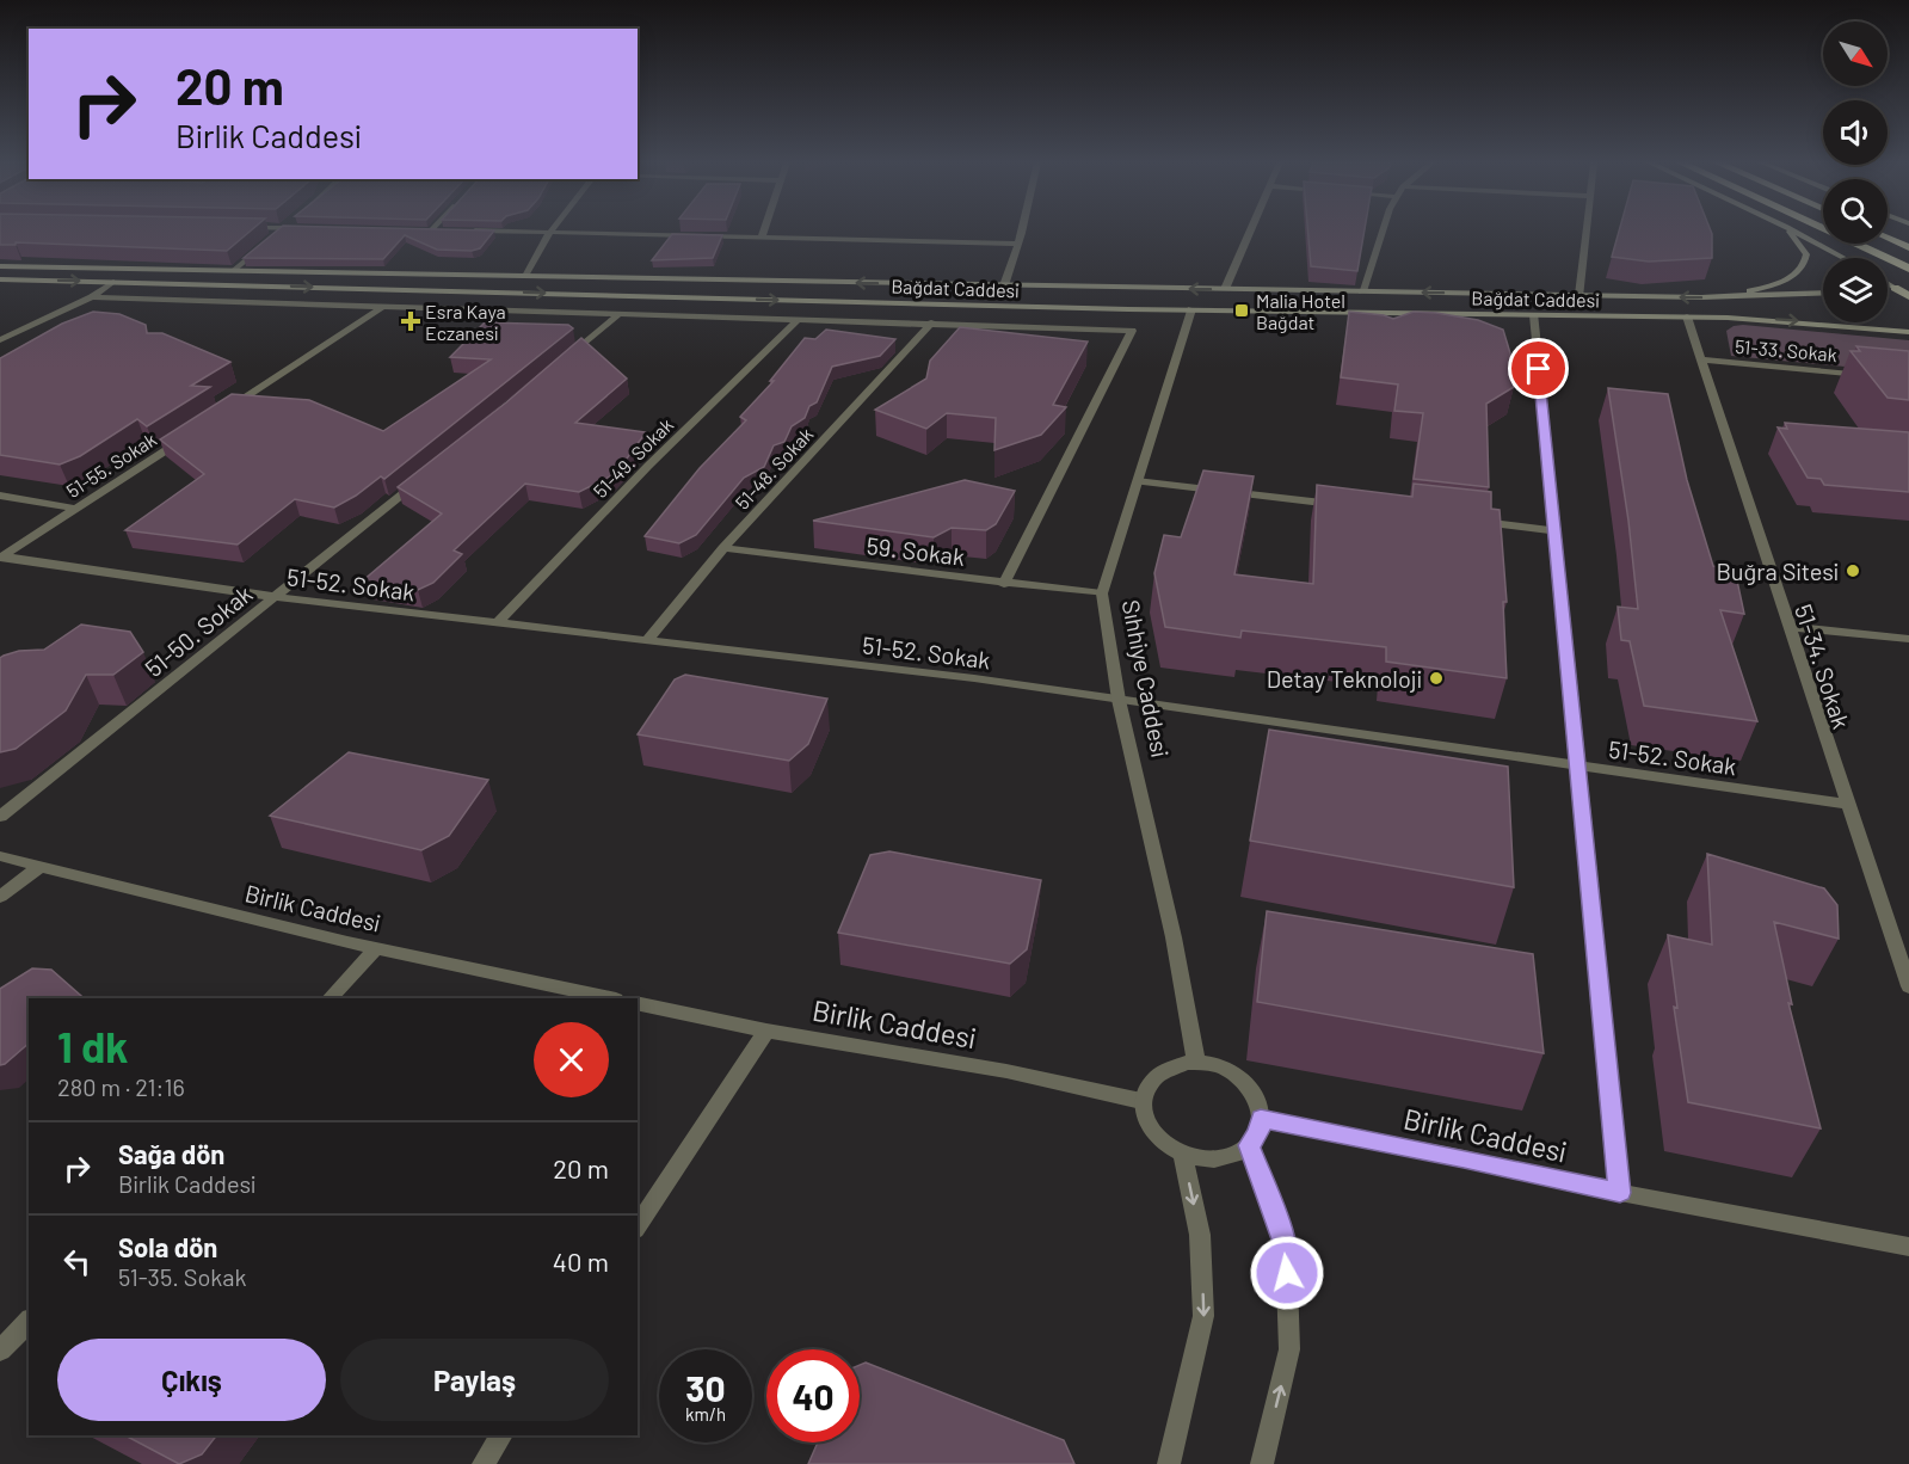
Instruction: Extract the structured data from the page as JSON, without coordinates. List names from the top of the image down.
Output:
{
  "streets": {
    "main road": ["Bağdat Caddesi"],
    "street": [
      "51-33. Sokak",
      "51-49. Sokak",
      "51-55. Sokak",
      "51-48. Sokak",
      "59. Sokak",
      "51-52. Sokak",
      "51-50. Sokak",
      "51-34. Sokak",
      "Sıhhiye Caddesi",
      "Birlik Caddesi"
    ]
  },
  "crossings": [
    ["Bağdat Caddesi", "51-34. Sokak"],
    ["Bağdat Caddesi", "Sıhhiye Caddesi"],
    ["51-33. Sokak", "51-34. Sokak"],
    ["51-49. Sokak", "51-52. Sokak"],
    ["51-55. Sokak", "51-52. Sokak"],
    ["51-48. Sokak", "59. Sokak"],
    ["51-48. Sokak", "51-52. Sokak"],
    ["59. Sokak", "Sıhhiye Caddesi"],
    ["51-52. Sokak", "51-50. Sokak"],
    ["51-52. Sokak", "51-34. Sokak"],
    ["51-52. Sokak", "Sıhhiye Caddesi"],
    ["Sıhhiye Caddesi", "Birlik Caddesi"]
  ],
  "places": {
    "transit": ["Malia Hotel Bağdat"],
    "health": ["Esra Kaya Eczanesi"],
    "other": ["Buğra Sitesi", "Detay Teknoloji"]
  },
  "north": "bottom right",
  "page": {
    "turn": ["20 m", "Birlik Caddesi"],
    "heading": ["1 dk", "280 m · 21:16"],
    "list": [
      {
        "name": "Sağa dön",
        "note": "Birlik Caddesi",
        "value": "20 m"
      },
      {
        "name": "Sola dön",
        "note": "51-35. Sokak",
        "value": "40 m"
      }
    ],
    "buttons": ["Çıkış", "Paylaş"],
    "speed": "30 km/h",
    "limit": "40"
  }
}
